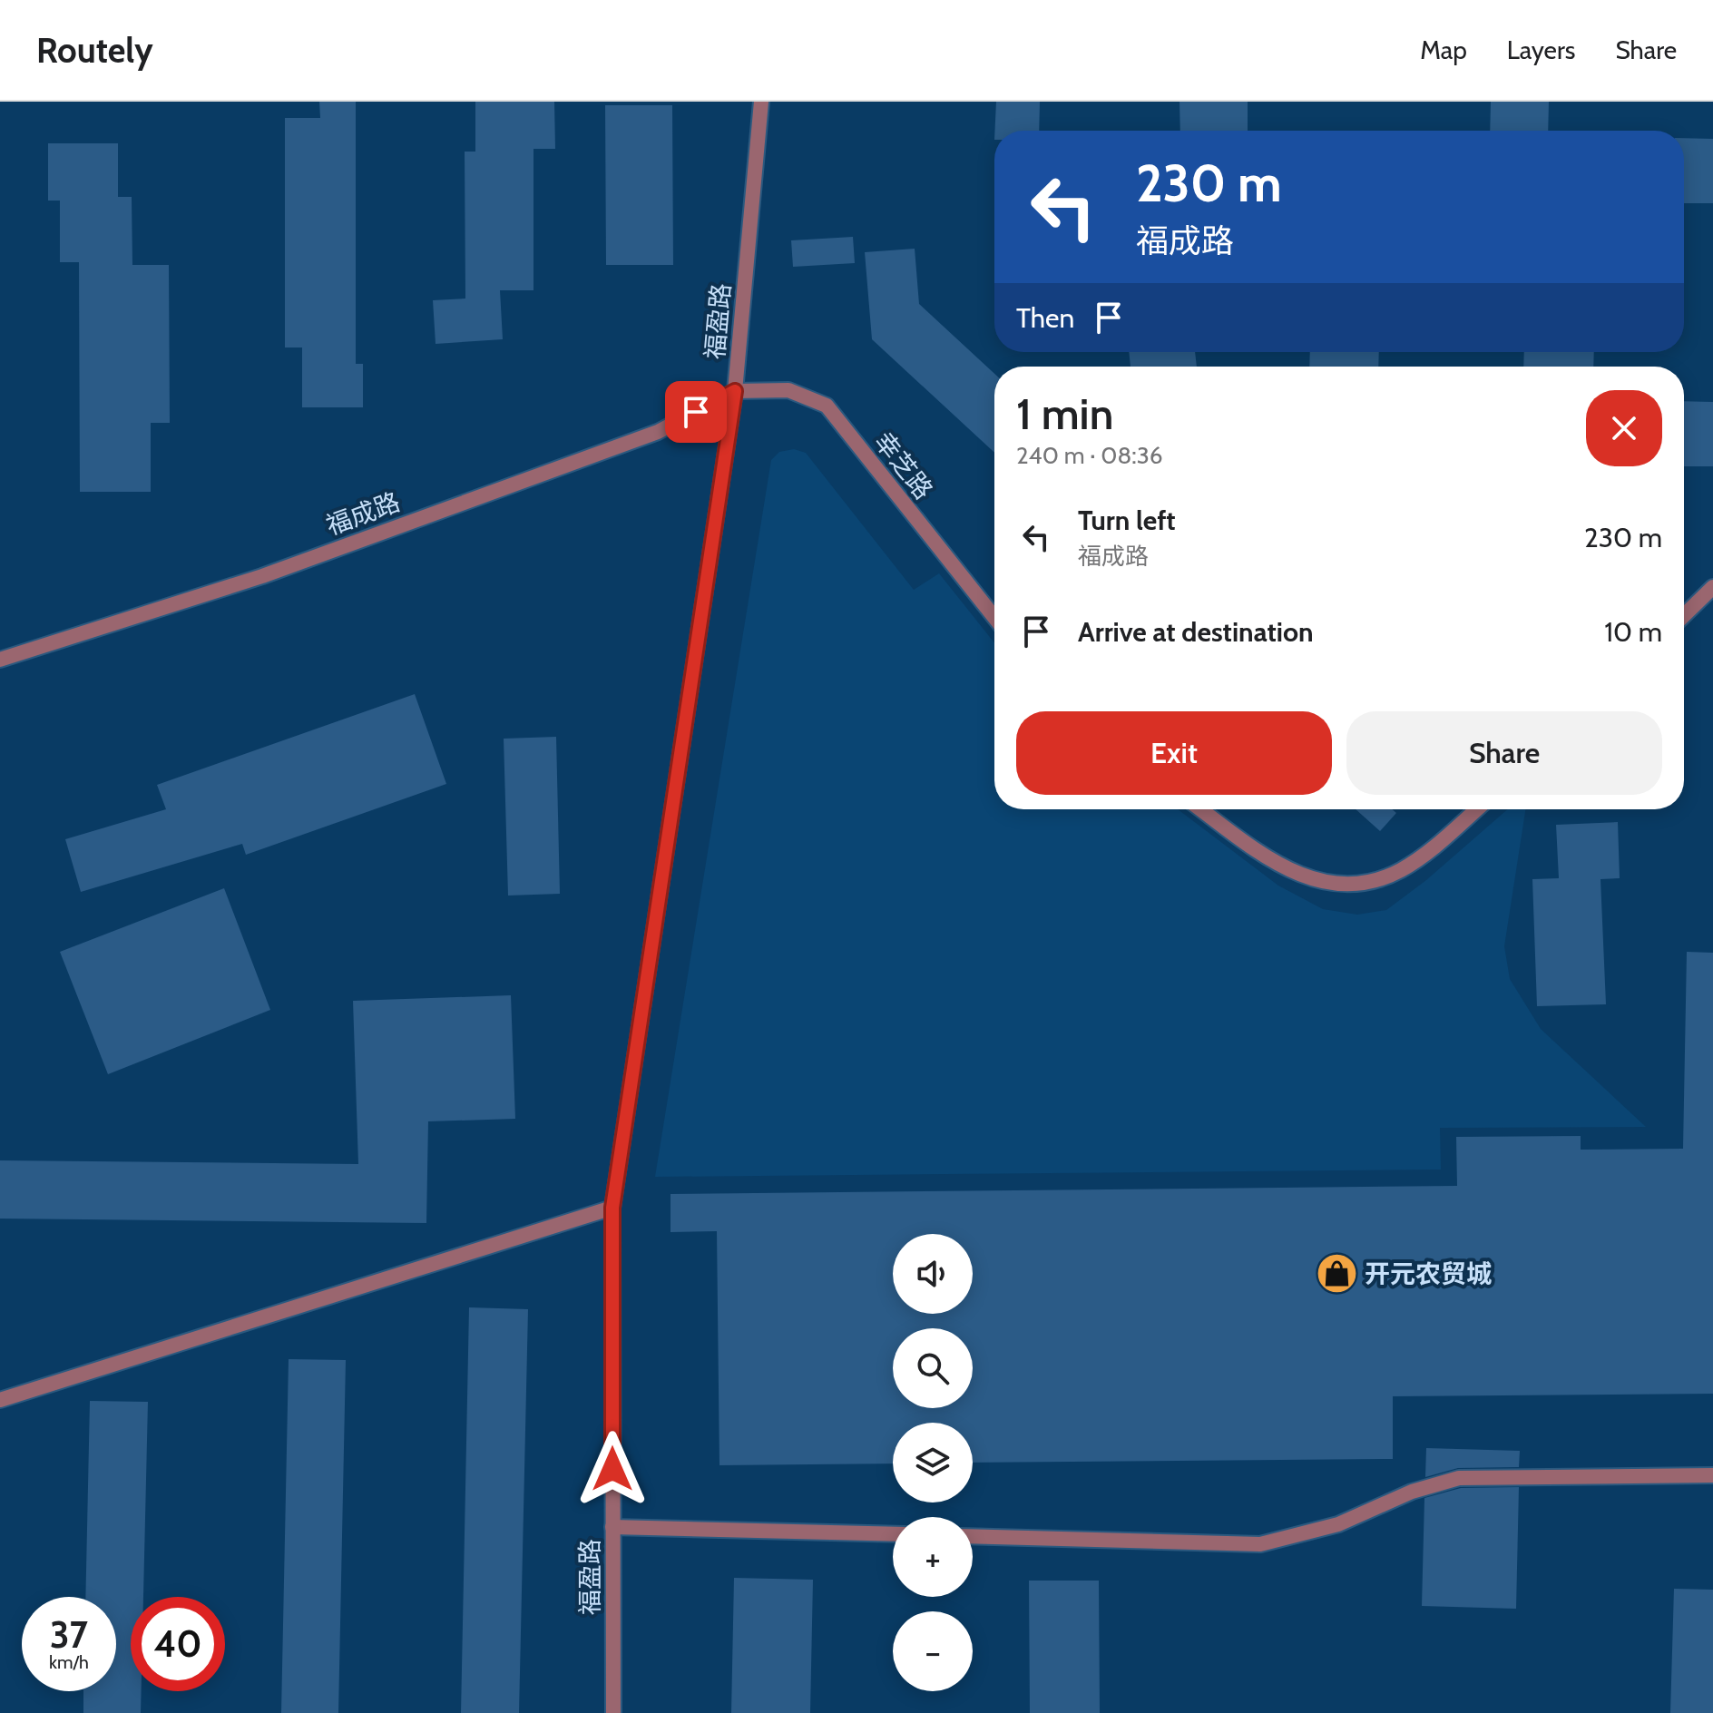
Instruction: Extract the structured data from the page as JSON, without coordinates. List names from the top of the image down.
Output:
{
  "streets": {
    "street": ["福盈路", "幸芝路", "福成路"]
  },
  "crossings": [
    ["福盈路", "幸芝路"],
    ["福盈路", "福成路"],
    ["幸芝路", "福成路"]
  ],
  "places": {
    "shop": ["开元农贸城"]
  },
  "page": {
    "header": "Routely",
    "nav": ["Map", "Layers", "Share"],
    "turn": ["230 m", "福成路"],
    "then": "Then",
    "heading": ["1 min", "240 m · 08:36"],
    "list": [
      {
        "name": "Turn left",
        "note": "福成路",
        "value": "230 m"
      },
      {
        "name": "Arrive at destination",
        "value": "10 m"
      }
    ],
    "buttons": ["Exit", "Share"],
    "map_buttons": ["+", "−"],
    "speed": "37 km/h",
    "limit": "40"
  }
}
